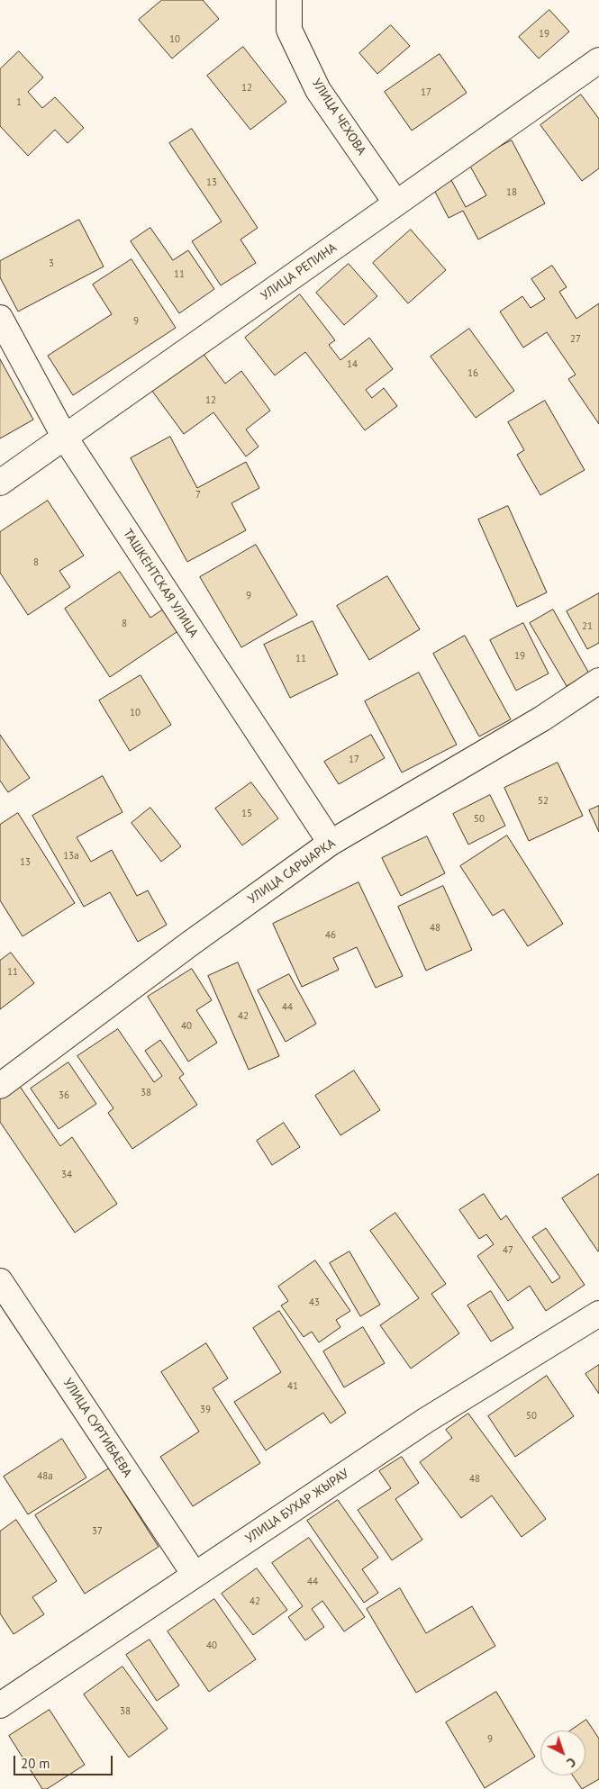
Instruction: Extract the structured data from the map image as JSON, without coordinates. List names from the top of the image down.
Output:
{
  "streets": {
    "street": [
      "УЛИЦА ЧЕХОВА",
      "УЛИЦА РЕПИНА",
      "ТАШКЕНТСКАЯ УЛИЦА",
      "УЛИЦА САРЫАРКА",
      "УЛИЦА СУРТИБАЕВА",
      "УЛИЦА БУХАР ЖЫРАУ"
    ]
  },
  "crossings": [
    ["УЛИЦА ЧЕХОВА", "УЛИЦА РЕПИНА"],
    ["УЛИЦА РЕПИНА", "ТАШКЕНТСКАЯ УЛИЦА"],
    ["ТАШКЕНТСКАЯ УЛИЦА", "УЛИЦА САРЫАРКА"],
    ["УЛИЦА СУРТИБАЕВА", "УЛИЦА БУХАР ЖЫРАУ"]
  ],
  "house_numbers": [
    "19",
    "10",
    "12",
    "17",
    "1",
    "13",
    "18",
    "3",
    "11",
    "9",
    "27",
    "14",
    "16",
    "12",
    "7",
    "8",
    "9",
    "8",
    "21",
    "19",
    "11",
    "10",
    "17",
    "52",
    "15",
    "50",
    "13а",
    "13",
    "48",
    "46",
    "11",
    "44",
    "42",
    "40",
    "38",
    "36",
    "34",
    "47",
    "43",
    "41",
    "39",
    "50",
    "48а",
    "48",
    "37",
    "44",
    "42",
    "40",
    "38",
    "9"
  ],
  "scale_bar": "20 m",
  "north": "bottom right"
}
